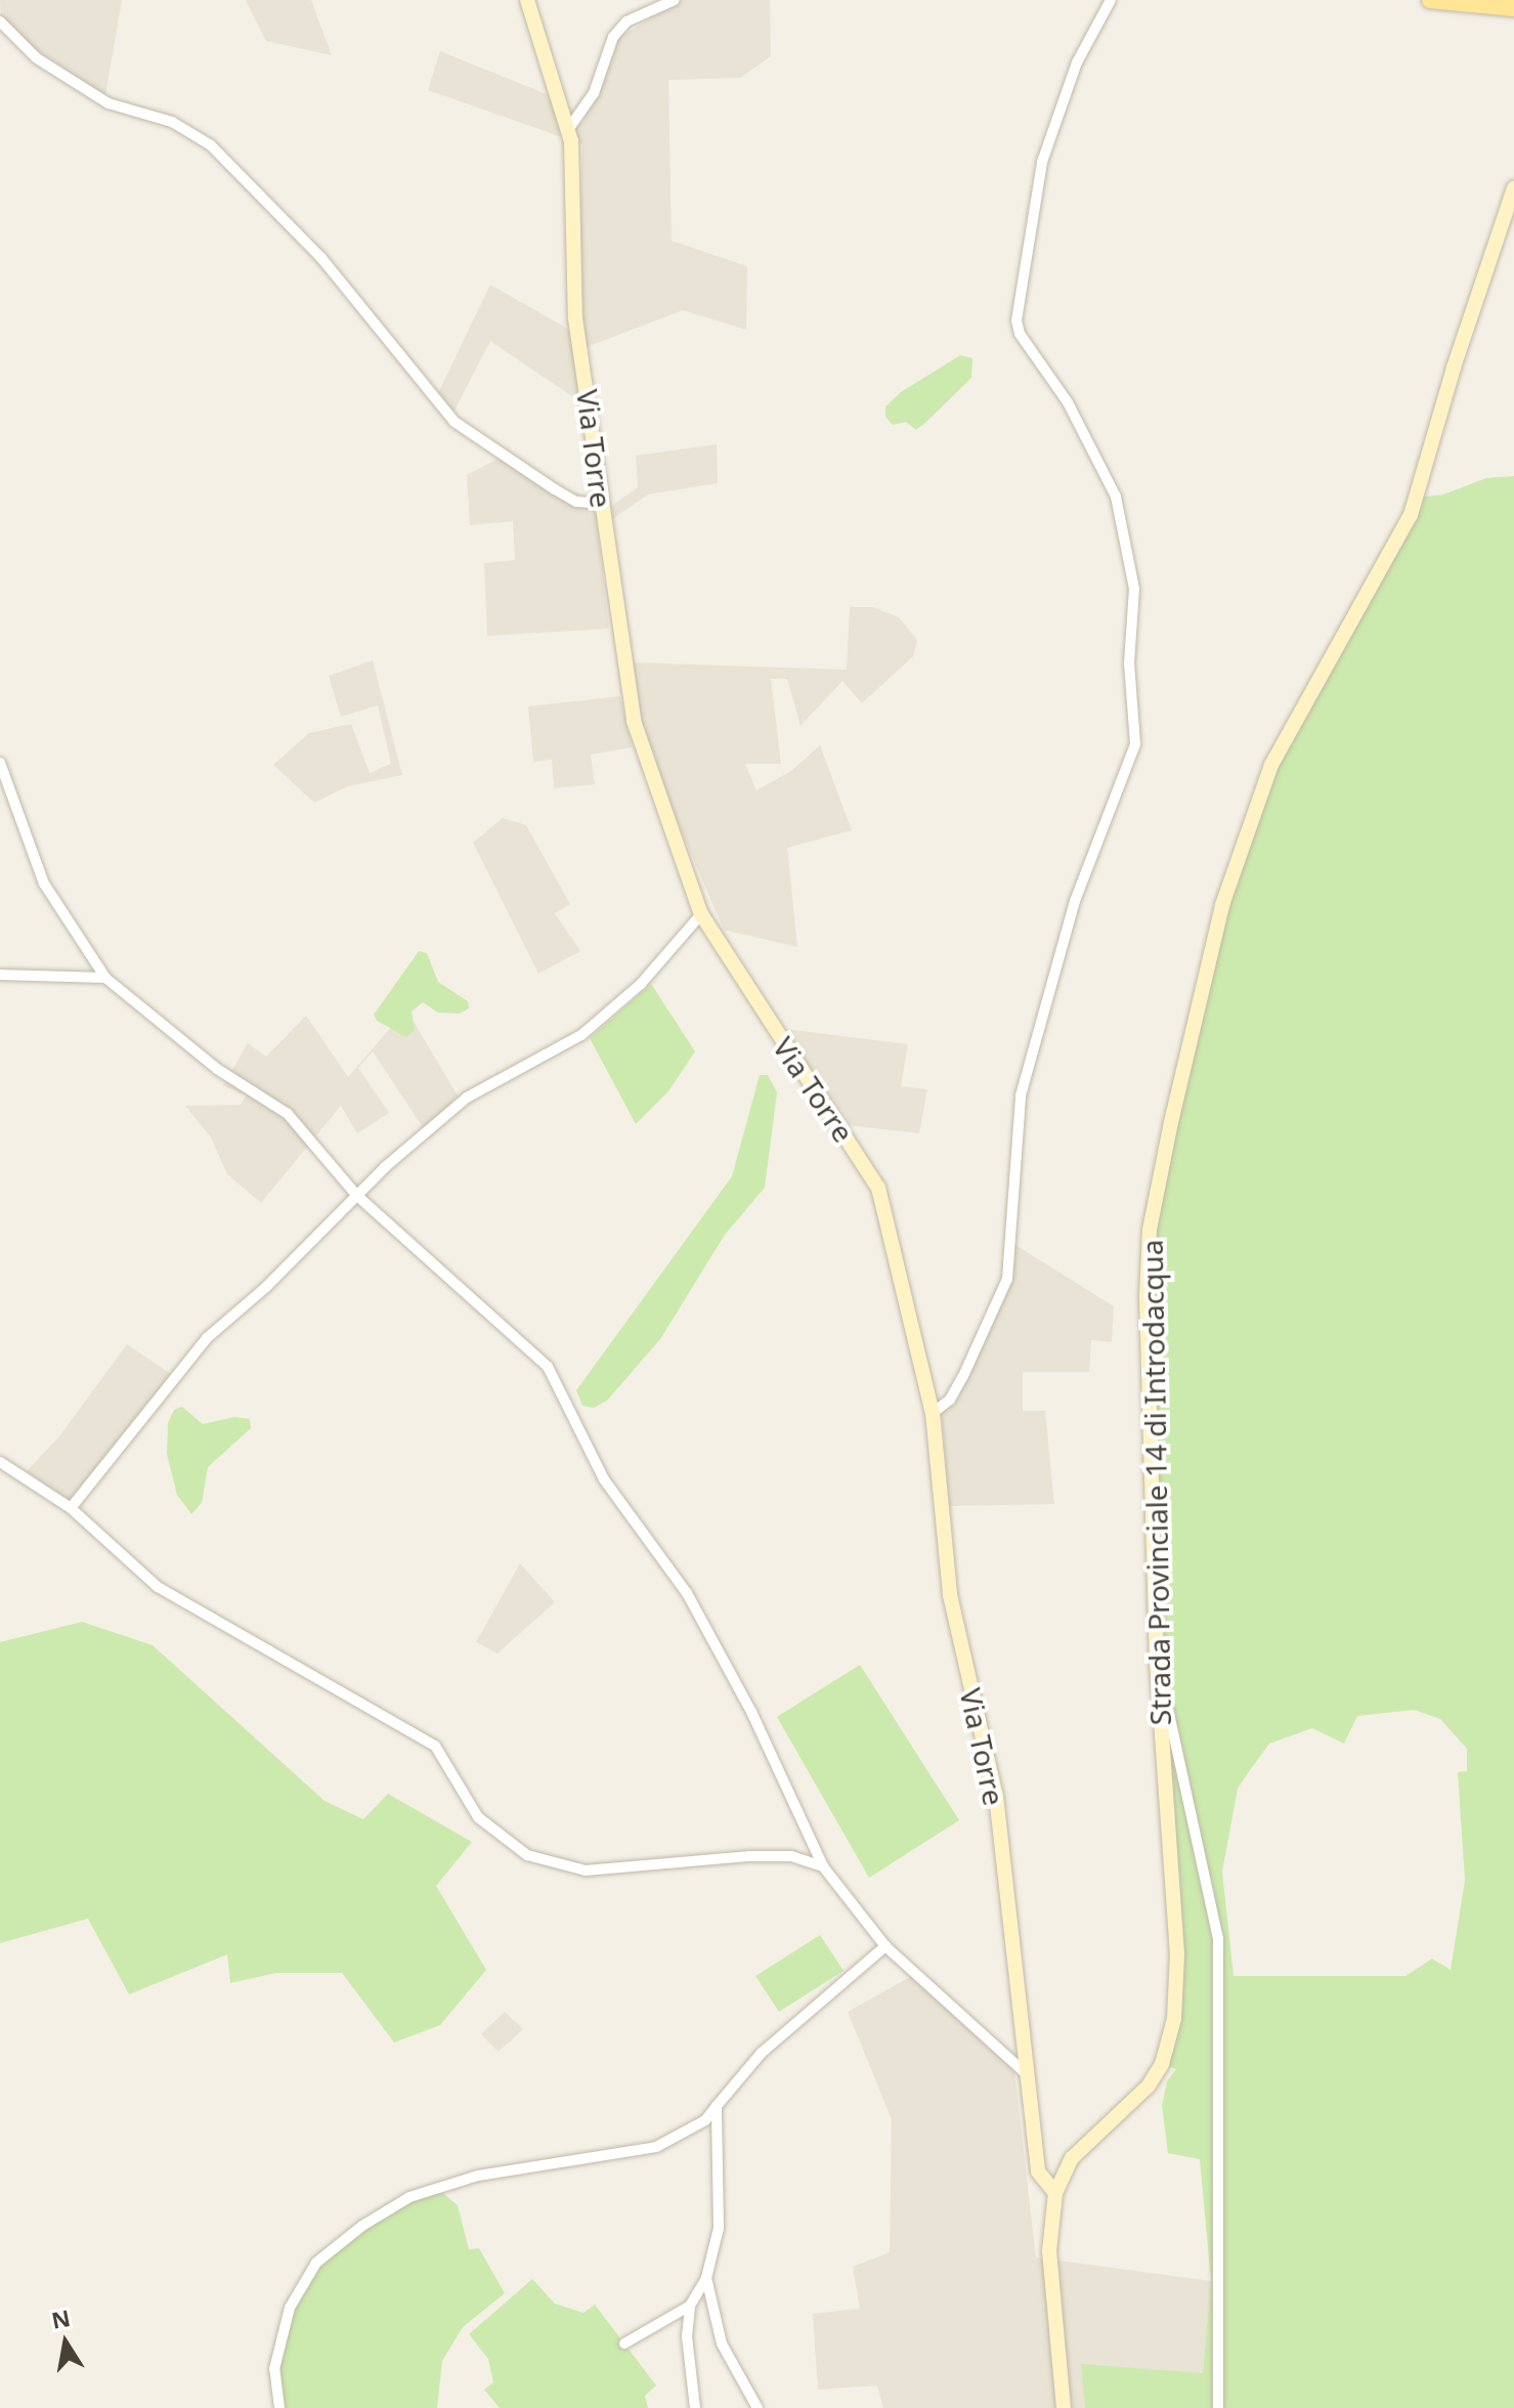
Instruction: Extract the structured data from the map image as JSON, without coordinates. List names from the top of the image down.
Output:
{
  "streets": {
    "main road": ["Via Torre", "Strada Provinciale 14 di Introdacqua"]
  },
  "crossings": [
    ["Via Torre", "Strada Provinciale 14 di Introdacqua"]
  ],
  "north": "top"
}
